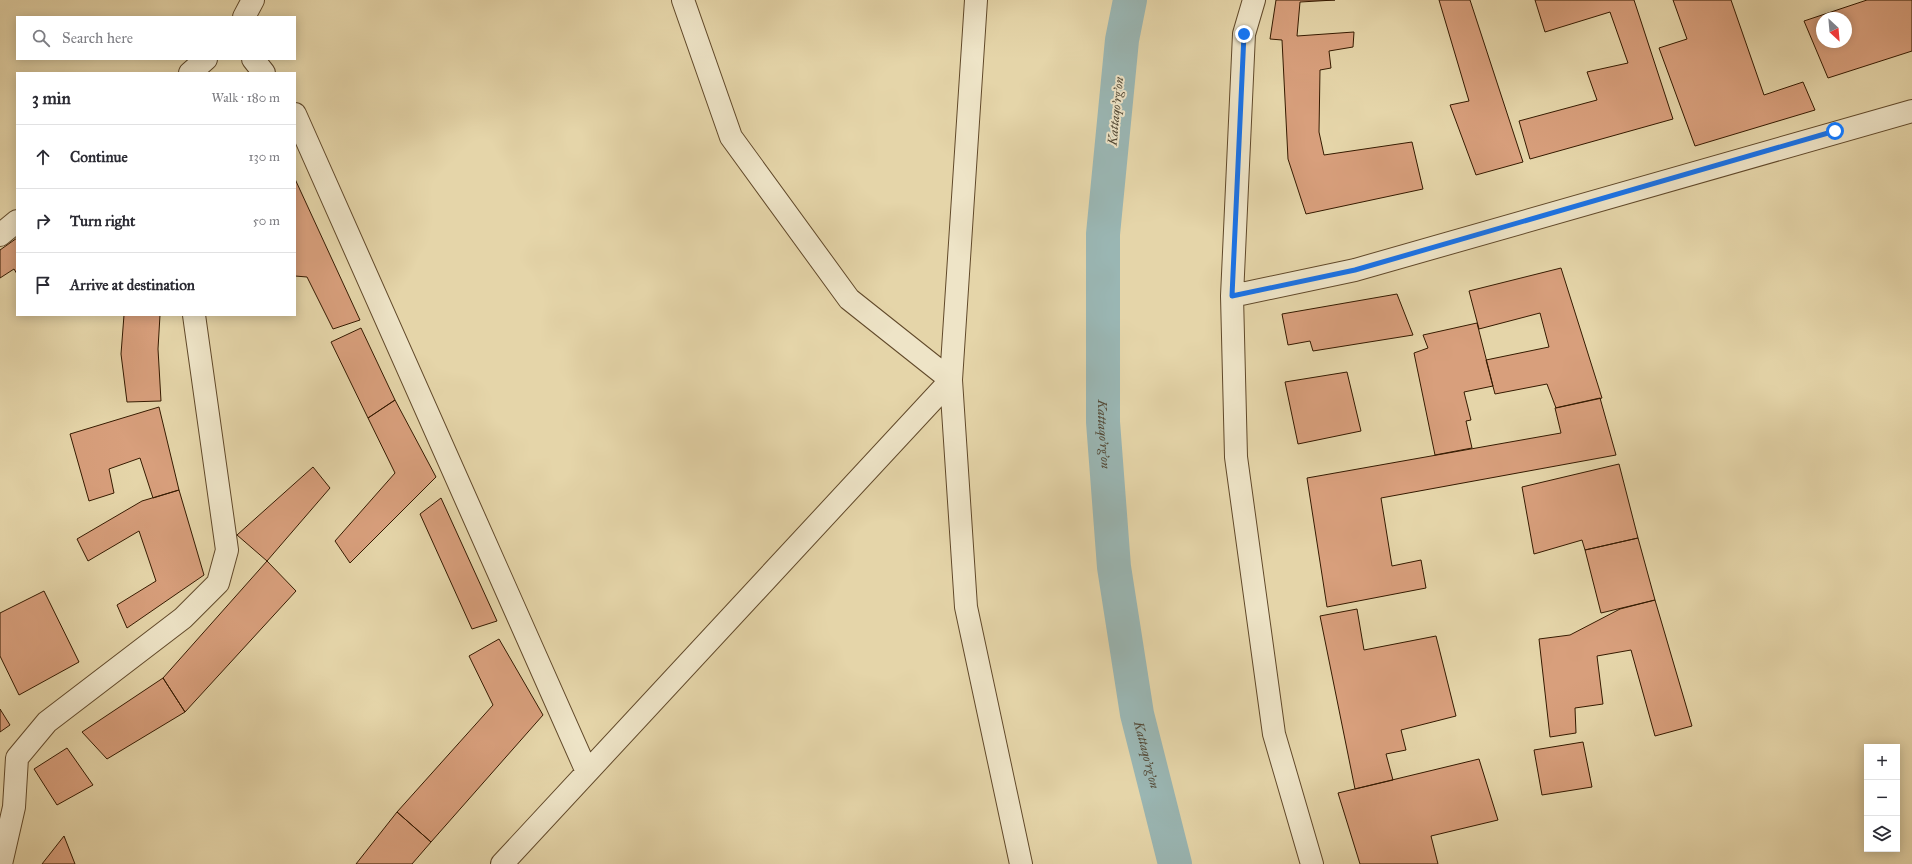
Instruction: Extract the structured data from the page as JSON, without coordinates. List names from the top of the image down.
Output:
{
  "water": ["Kattaqo'rg'on"],
  "north": "bottom right",
  "page": {
    "search": "Search here",
    "heading": ["3 min", "Walk · 180 m"],
    "list": [
      ["Continue", "130 m"],
      ["Turn right", "50 m"],
      "Arrive at destination"
    ],
    "map_buttons": ["+", "−"]
  }
}
